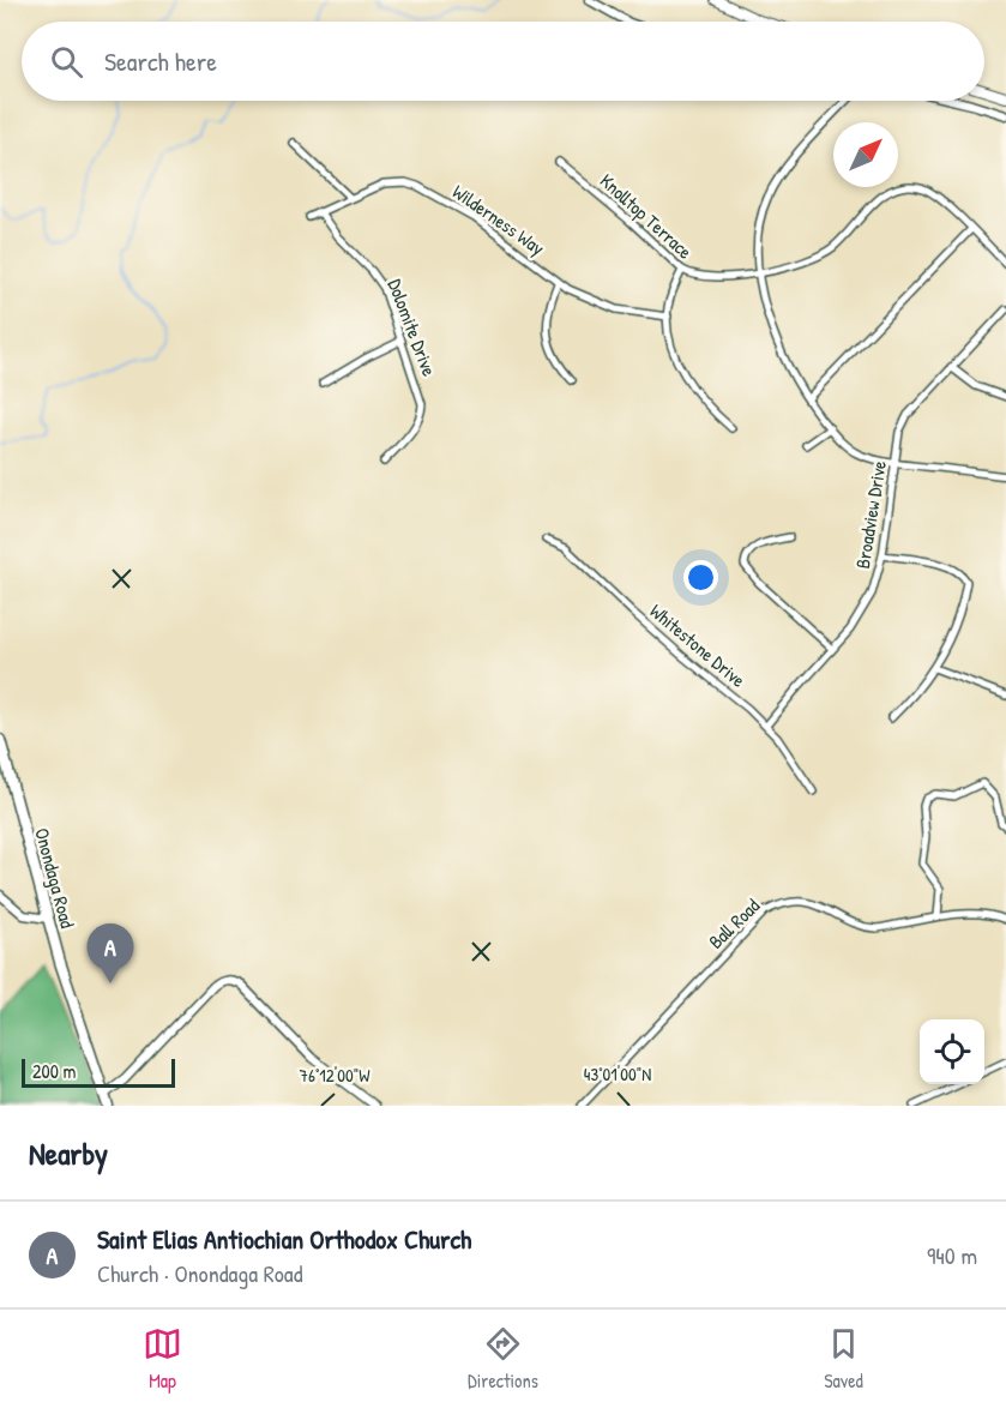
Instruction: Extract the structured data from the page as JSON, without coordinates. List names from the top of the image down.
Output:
{
  "streets": {
    "main road": ["Onondaga Road"],
    "street": [
      "Knolltop Terrace",
      "Wilderness Way",
      "Dolomite Drive",
      "Broadview Drive",
      "Whitestone Drive",
      "Ball Road"
    ]
  },
  "crossings": [
    ["Wilderness Way", "Dolomite Drive"],
    ["Broadview Drive", "Whitestone Drive"]
  ],
  "scale_bar": "200 m",
  "north": "top right",
  "page": {
    "search": "Search here",
    "pins": "A",
    "scale": "200 m",
    "heading": "Nearby",
    "list": [
      {
        "mark": "A",
        "name": "Saint Elias Antiochian Orthodox Church",
        "note": "Church · Onondaga Road",
        "value": "940 m"
      }
    ],
    "nav": ["Map", "Directions", "Saved"]
  },
  "coordinates": ["43°01'00\"N", "76°12'00\"W"]
}
